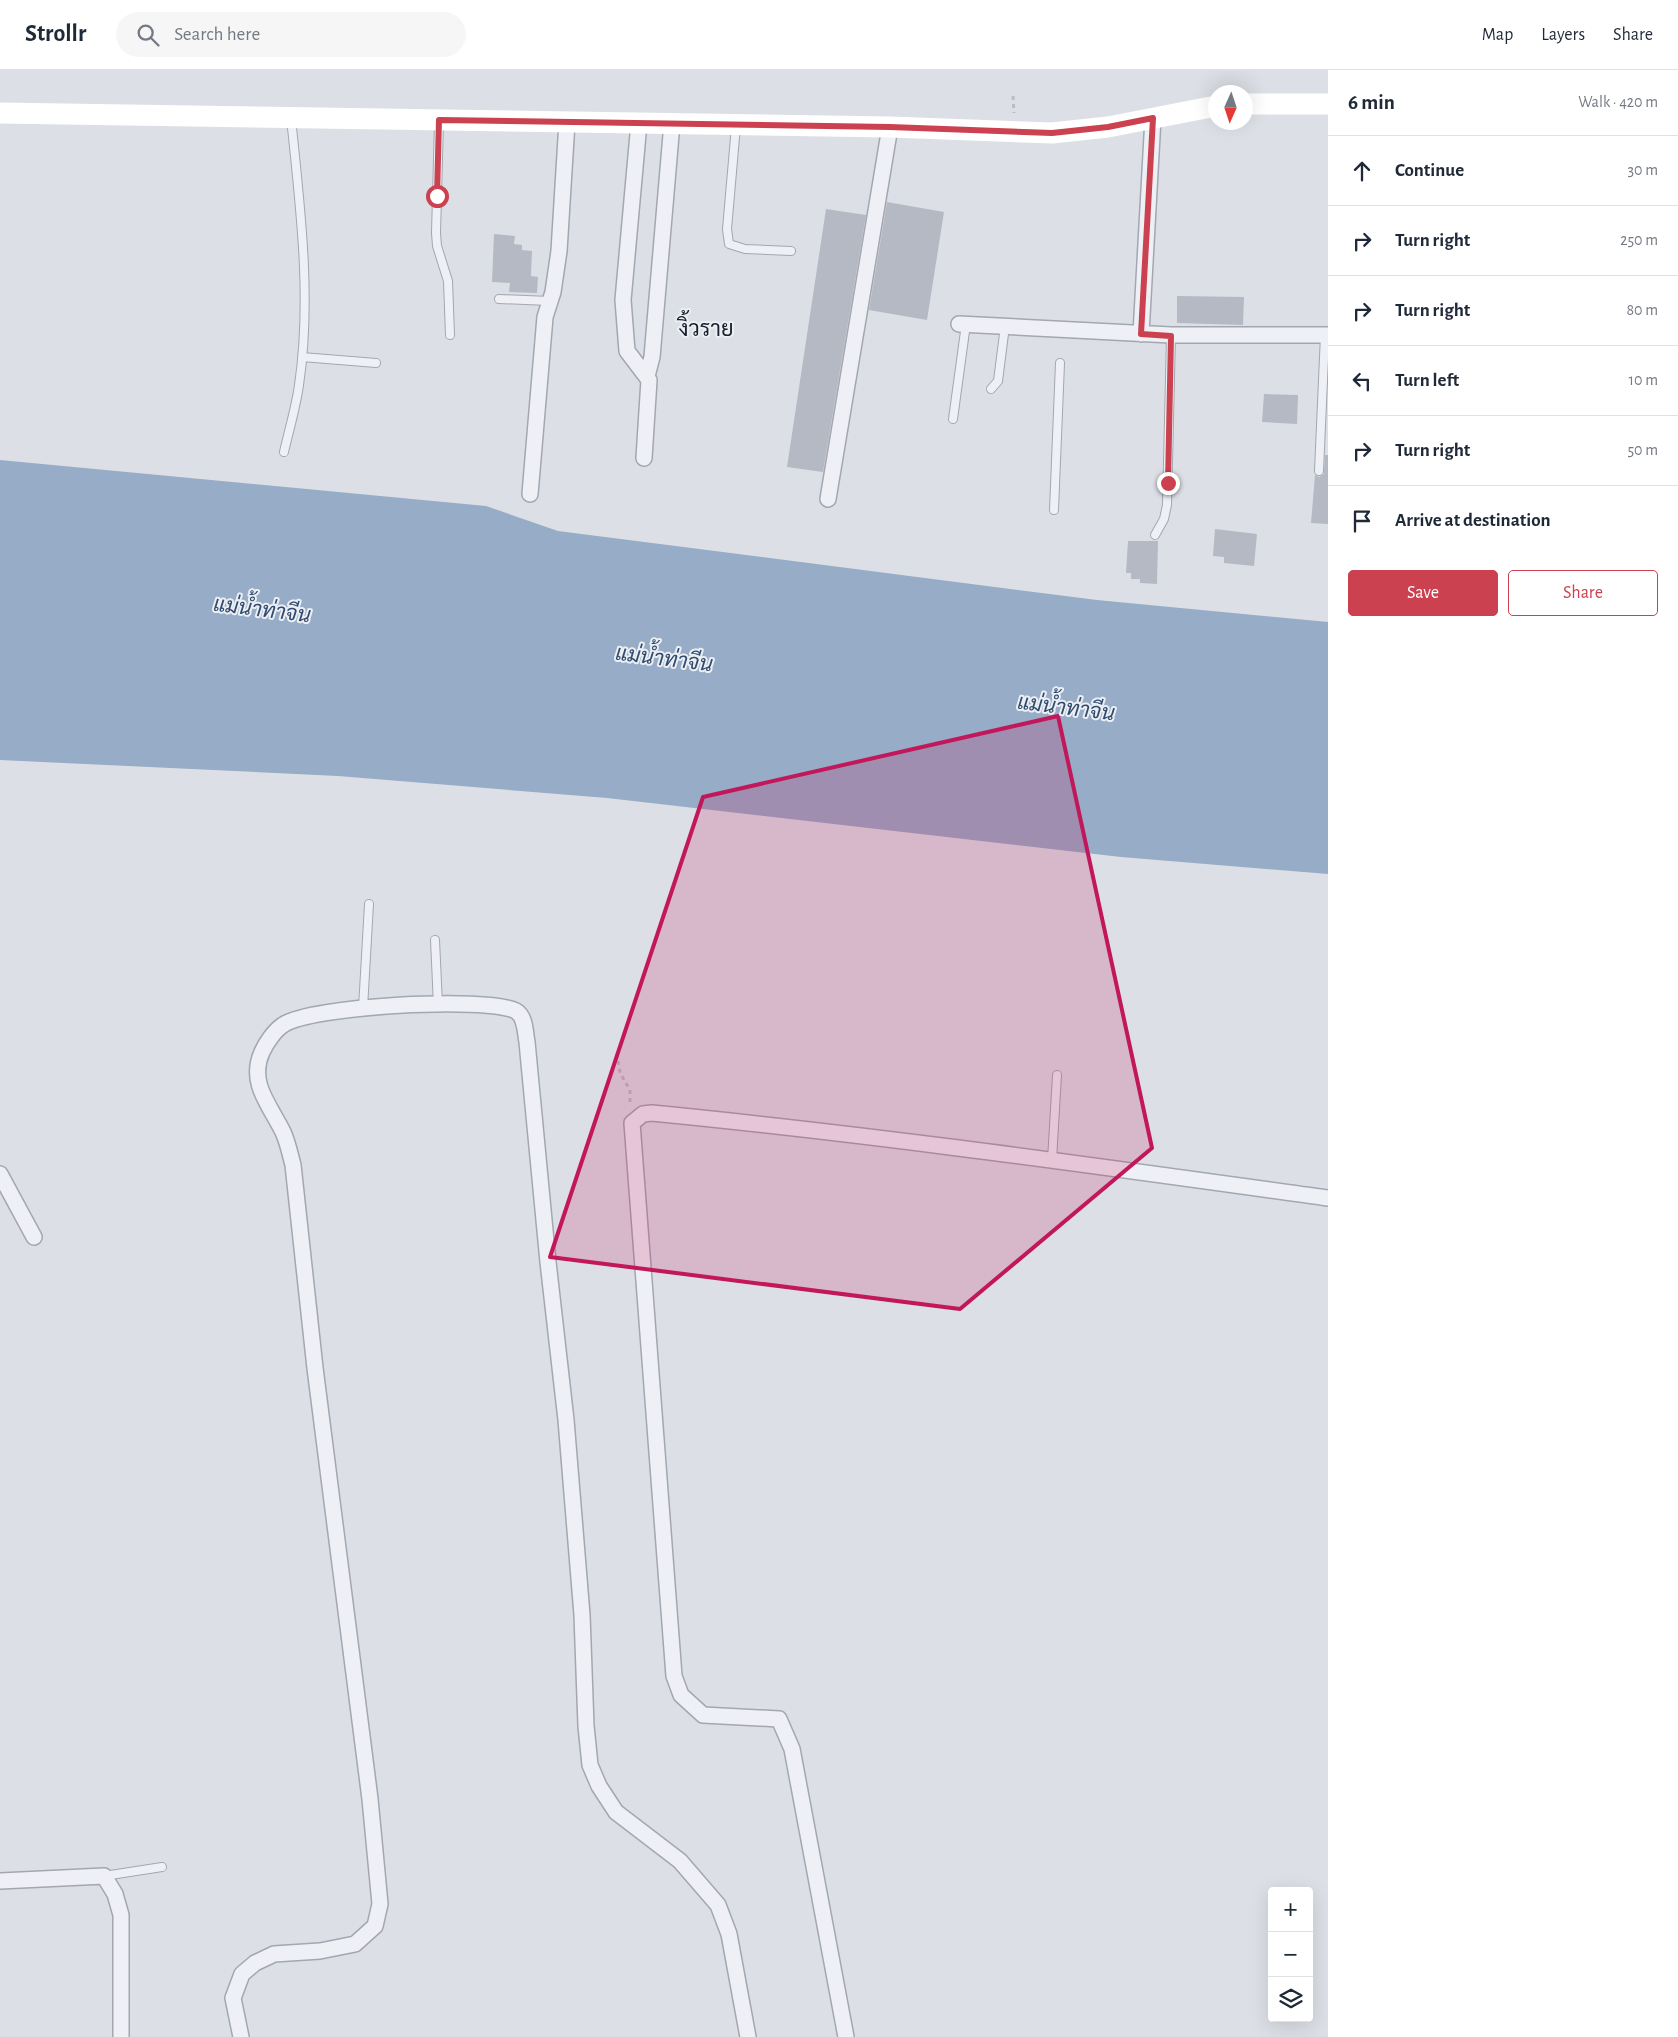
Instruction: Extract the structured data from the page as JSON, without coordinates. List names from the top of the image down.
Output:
{
  "districts": ["งิ้วราย"],
  "water": ["แม่น้ำท่าจีน"],
  "north": "bottom",
  "page": {
    "header": "Strollr",
    "search": "Search here",
    "nav": ["Map", "Layers", "Share"],
    "heading": ["6 min", "Walk · 420 m"],
    "list": [
      ["Continue", "30 m"],
      ["Turn right", "250 m"],
      ["Turn right", "80 m"],
      ["Turn left", "10 m"],
      ["Turn right", "50 m"],
      "Arrive at destination"
    ],
    "buttons": ["Save", "Share"],
    "map_buttons": ["+", "−"]
  }
}
